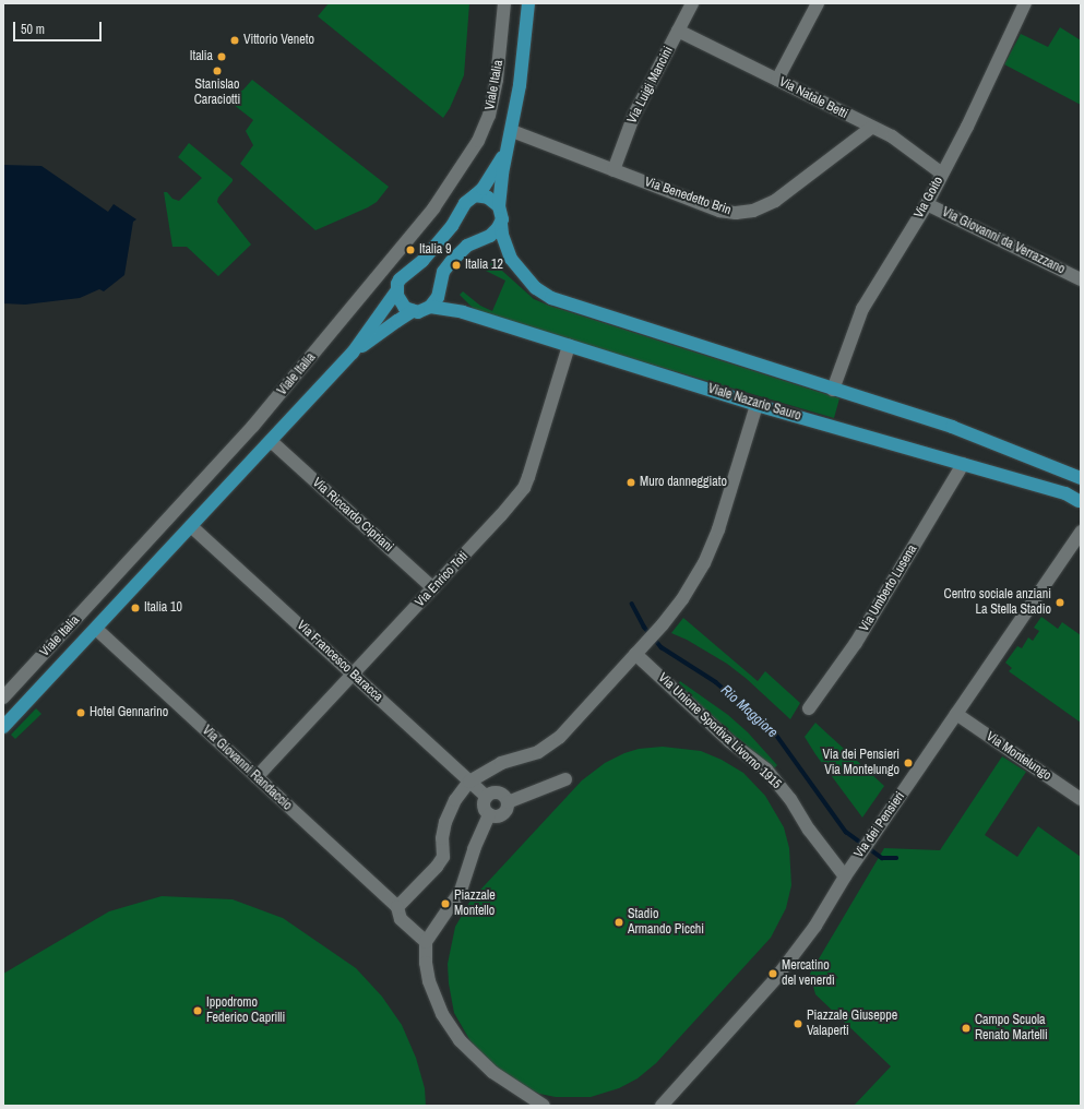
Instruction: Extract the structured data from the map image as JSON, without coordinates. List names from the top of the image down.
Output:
{
  "streets": {
    "main road": ["Viale Italia", "Viale Nazario Sauro"],
    "street": [
      "Via Luigi Mancini",
      "Via Natale Betti",
      "Via Benedetto Brin",
      "Via Goito",
      "Via Giovanni da Verrazzano",
      "Via Riccardo Cipriani",
      "Via Enrico Toti",
      "Via Umberto Lusena",
      "Via Francesco Baracca",
      "Via Unione Sportiva Livorno 1915",
      "Via Montelungo",
      "Via Giovanni Randaccio",
      "Via dei Pensieri"
    ]
  },
  "crossings": [
    ["Viale Italia", "Via Benedetto Brin"],
    ["Viale Italia", "Viale Nazario Sauro"],
    ["Viale Italia", "Via Riccardo Cipriani"],
    ["Viale Italia", "Via Francesco Baracca"],
    ["Viale Italia", "Via Giovanni Randaccio"],
    ["Via Luigi Mancini", "Via Natale Betti"],
    ["Via Luigi Mancini", "Via Benedetto Brin"],
    ["Via Natale Betti", "Via Benedetto Brin"],
    ["Via Natale Betti", "Via Goito"],
    ["Via Goito", "Via Giovanni da Verrazzano"],
    ["Viale Nazario Sauro", "Via Enrico Toti"],
    ["Viale Nazario Sauro", "Via Umberto Lusena"],
    ["Via Riccardo Cipriani", "Via Enrico Toti"],
    ["Via Enrico Toti", "Via Francesco Baracca"],
    ["Via Enrico Toti", "Via Giovanni Randaccio"],
    ["Via Unione Sportiva Livorno 1915", "Via dei Pensieri"],
    ["Via Montelungo", "Via dei Pensieri"]
  ],
  "water": ["Rio Maggiore"],
  "places": [
    "Vittorio Veneto",
    "Italia",
    "Stanislao Caraciotti",
    "Italia 9",
    "Italia 12",
    "Muro danneggiato",
    "Centro sociale anziani La Stella Stadio",
    "Italia 10",
    "Hotel Gennarino",
    "Via dei Pensieri Via Montelungo",
    "Piazzale Montello",
    "Stadio Armando Picchi",
    "Mercatino del venerdì",
    "Ippodromo Federico Caprilli",
    "Piazzale Giuseppe Valaperti",
    "Campo Scuola Renato Martelli"
  ],
  "scale_bar": "50 m"
}
